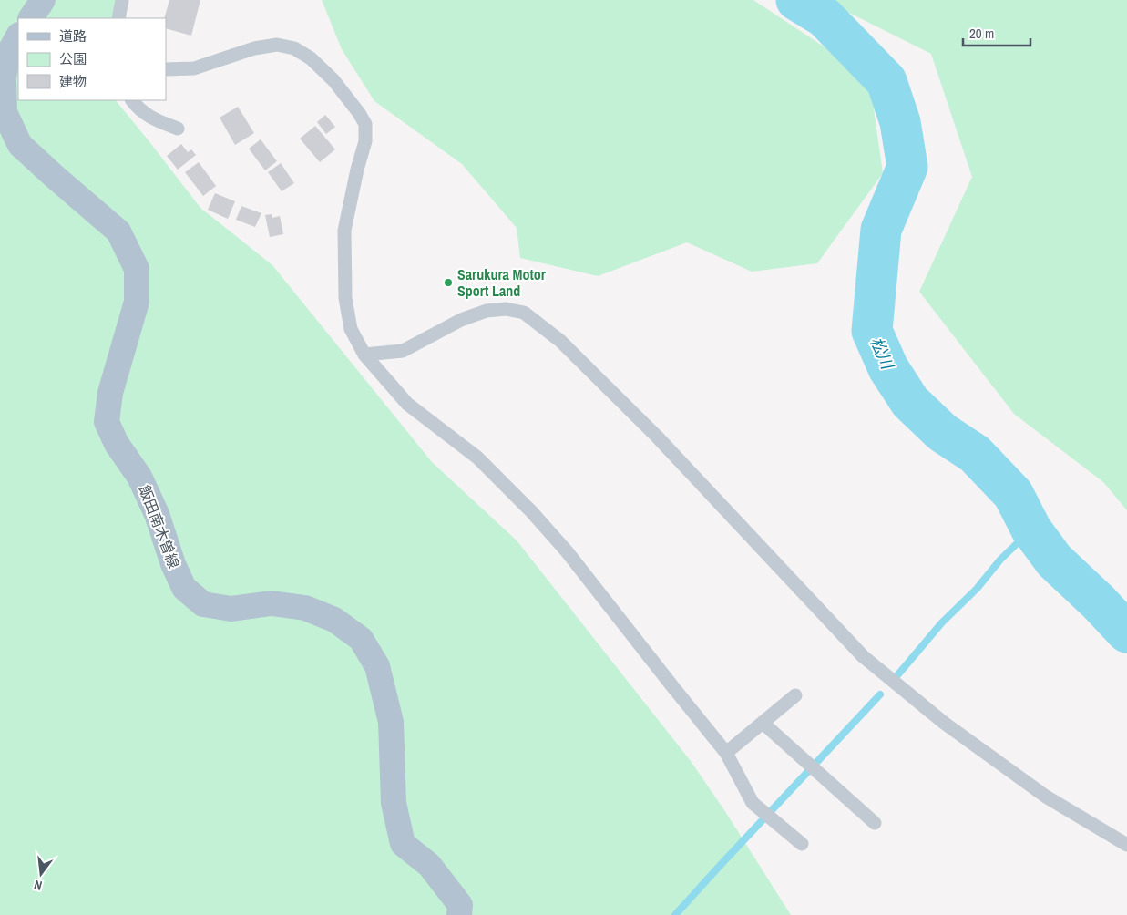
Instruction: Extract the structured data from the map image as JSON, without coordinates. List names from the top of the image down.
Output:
{
  "streets": {
    "main road": ["飯田南木曽線"]
  },
  "water": ["松川"],
  "places": ["Sarukura Motor Sport Land"],
  "legend": ["道路", "公園", "建物"],
  "scale_bar": "20 m",
  "north": "bottom"
}
